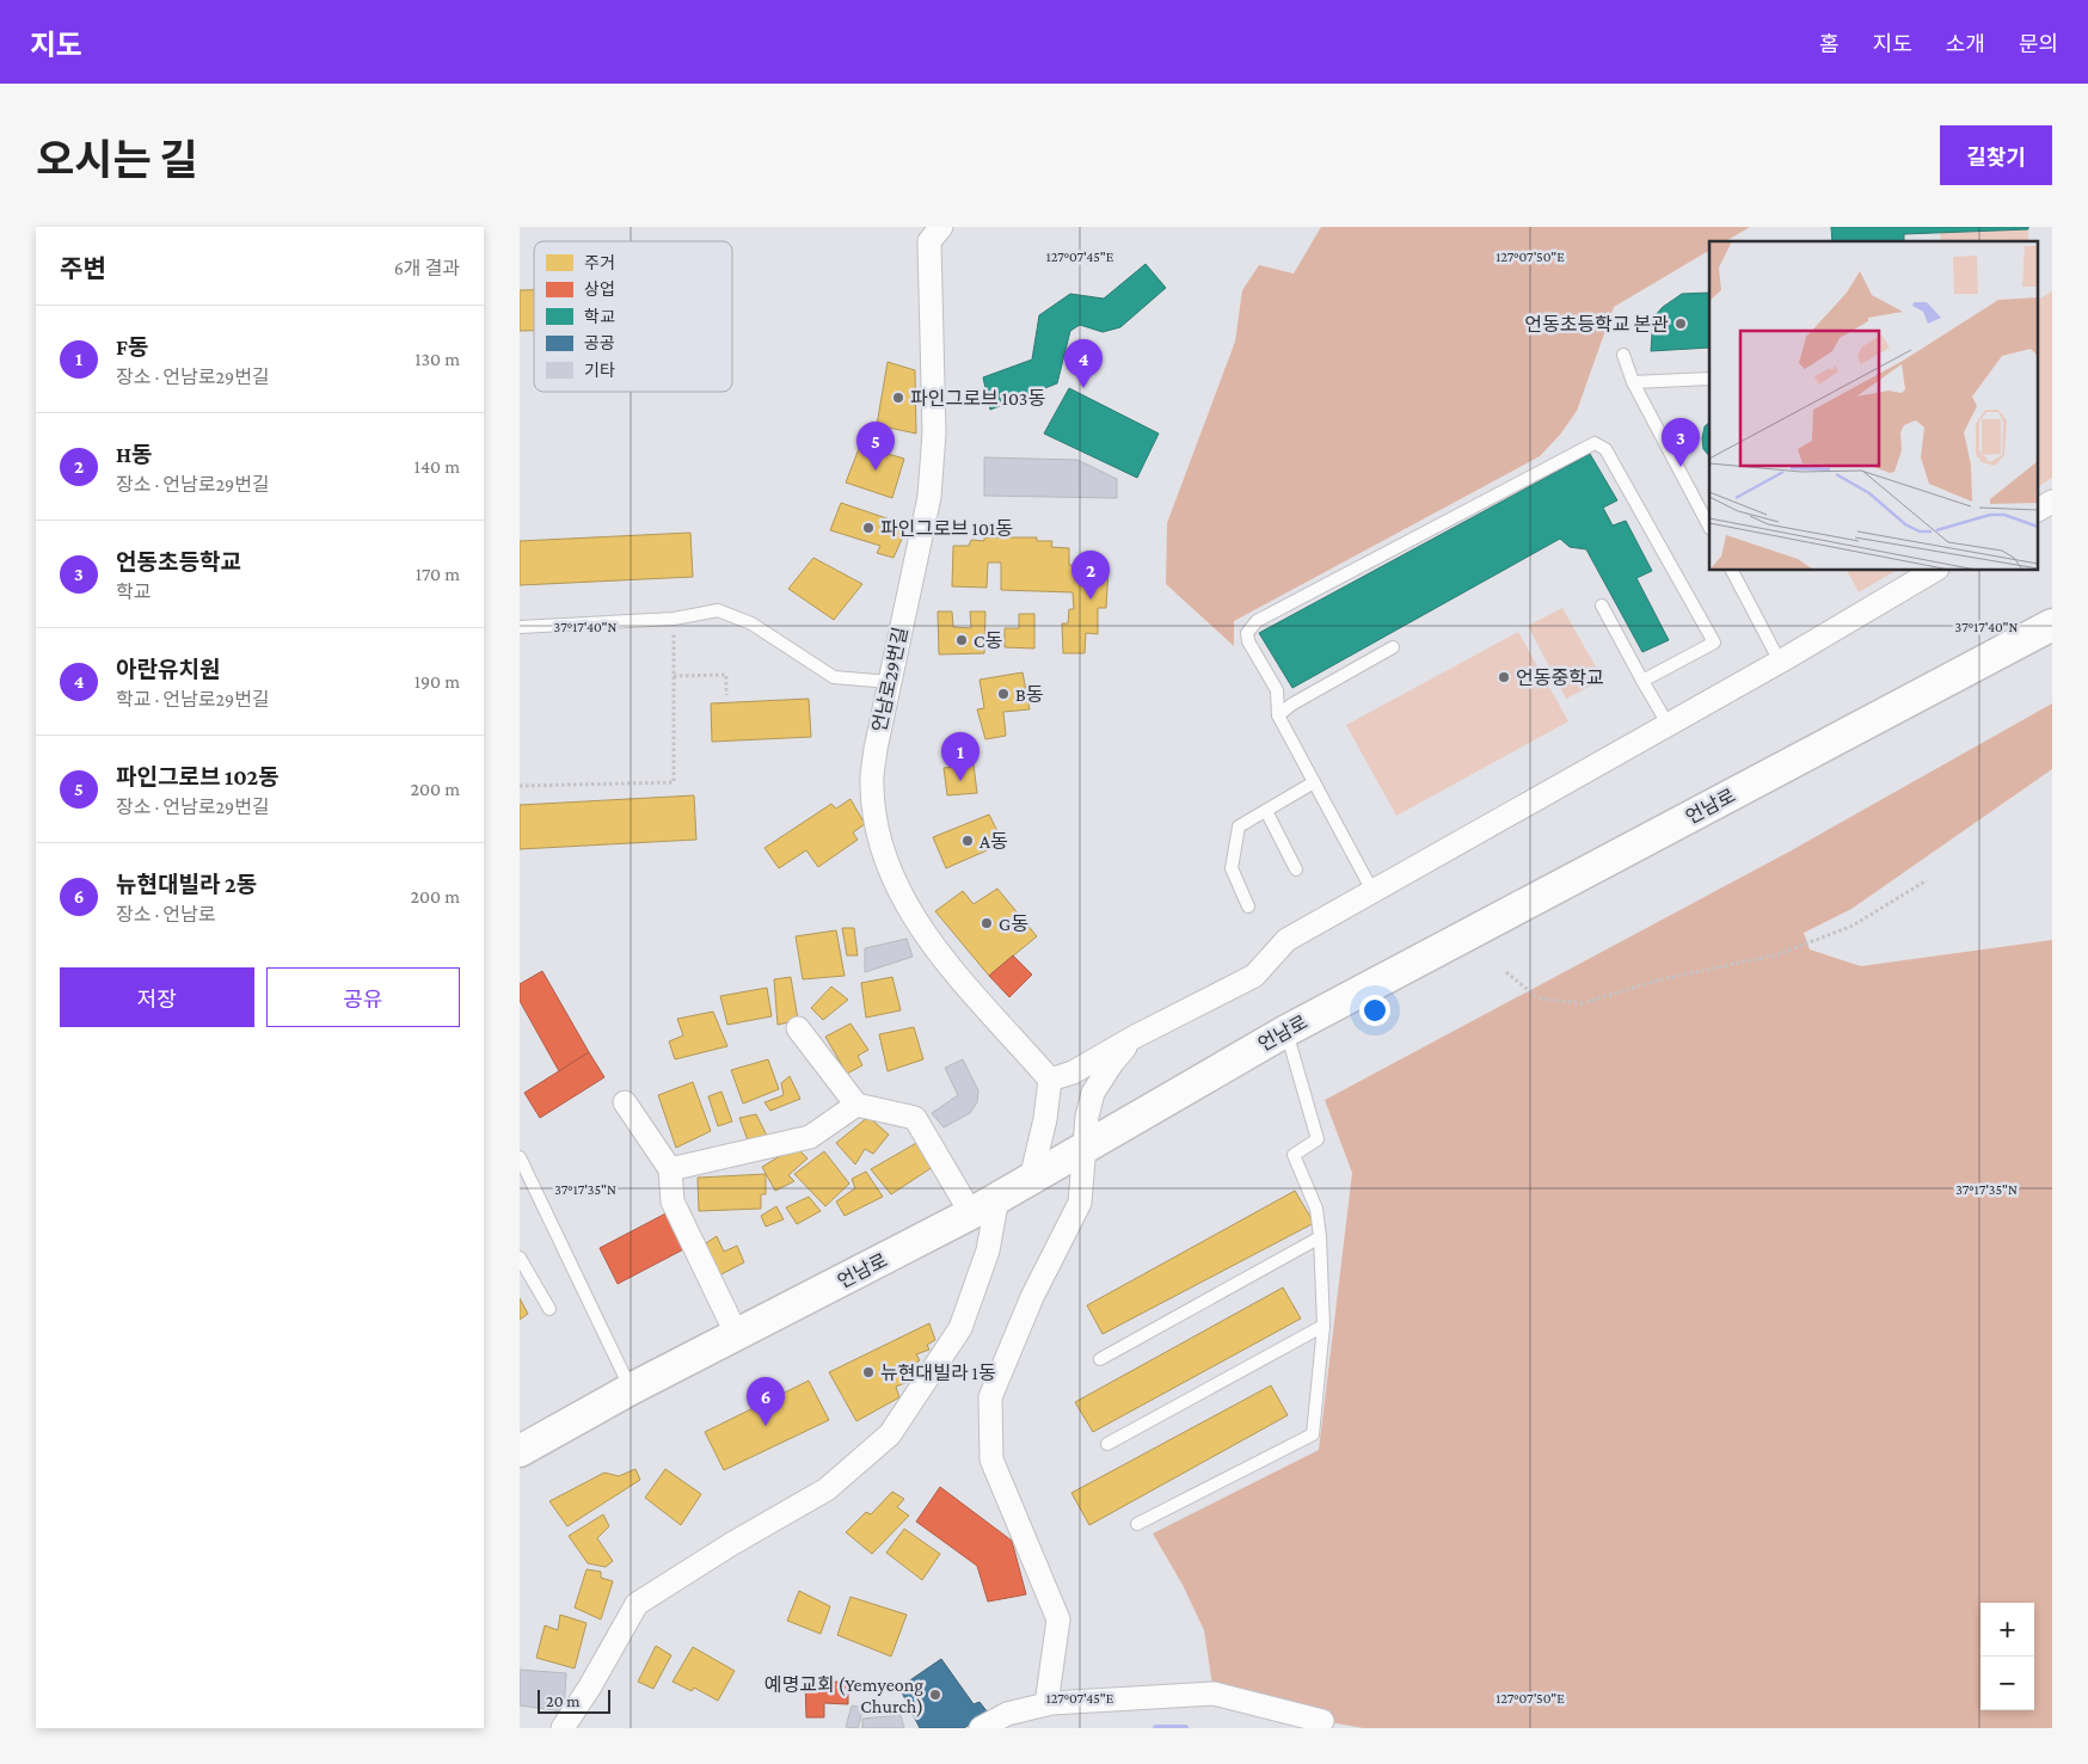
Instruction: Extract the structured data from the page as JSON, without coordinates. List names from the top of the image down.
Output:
{
  "streets": {
    "main road": ["언남로"],
    "street": ["언남로29번길"]
  },
  "places": [
    "언동초등학교 본관",
    "파인그로브 103동",
    "파인그로브 101동",
    "C동",
    "언동중학교",
    "B동",
    "A동",
    "G동",
    "뉴현대빌라 1동",
    "예명교회 (Yemyeong Church)"
  ],
  "legend": [
    "주거",
    "상업",
    "학교",
    "공공",
    "기타"
  ],
  "scale_bar": "20 m",
  "page": {
    "header": "지도",
    "nav": [
      "홈",
      "지도",
      "소개",
      "문의"
    ],
    "title": "오시는 길",
    "buttons": [
      "길찾기",
      ["저장", "공유"]
    ],
    "heading": ["주변", "6개 결과"],
    "list": [
      {
        "mark": "1",
        "name": "F동",
        "note": "장소 · 언남로29번길",
        "value": "130 m"
      },
      {
        "mark": "2",
        "name": "H동",
        "note": "장소 · 언남로29번길",
        "value": "140 m"
      },
      {
        "mark": "3",
        "name": "언동초등학교",
        "note": "학교",
        "value": "170 m"
      },
      {
        "mark": "4",
        "name": "아란유치원",
        "note": "학교 · 언남로29번길",
        "value": "190 m"
      },
      {
        "mark": "5",
        "name": "파인그로브 102동",
        "note": "장소 · 언남로29번길",
        "value": "200 m"
      },
      {
        "mark": "6",
        "name": "뉴현대빌라 2동",
        "note": "장소 · 언남로",
        "value": "200 m"
      }
    ],
    "pins": [
      "4",
      "3",
      "5",
      "2",
      "1",
      "6"
    ],
    "map_buttons": ["+", "−"],
    "scale": "20 m"
  },
  "coordinates": [
    "127°07'45\"E",
    "127°07'50\"E",
    "37°17'40\"N",
    "37°17'35\"N"
  ]
}
